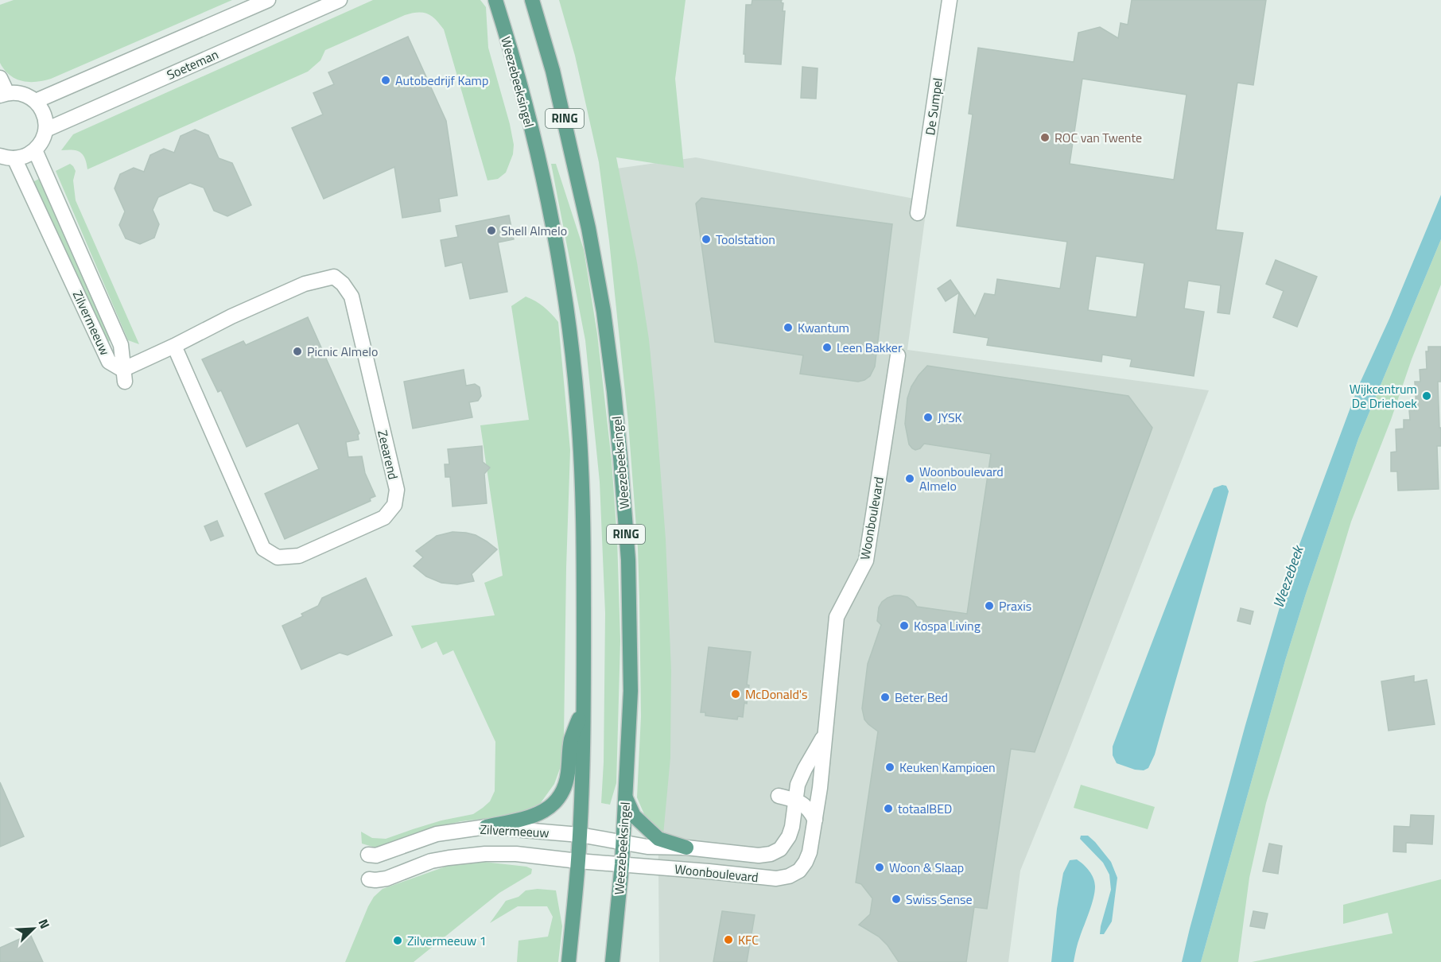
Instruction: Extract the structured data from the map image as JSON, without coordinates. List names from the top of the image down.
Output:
{
  "streets": {
    "main road": ["Weezebeeksingel", "RING"],
    "street": [
      "Soeteman",
      "De Sumpel",
      "Zilvermeeuw",
      "Zeearend",
      "Woonboulevard"
    ]
  },
  "crossings": [
    ["Weezebeeksingel", "Zilvermeeuw"],
    ["Weezebeeksingel", "Woonboulevard"],
    ["Zilvermeeuw", "Zeearend"],
    ["Zilvermeeuw", "Woonboulevard"]
  ],
  "water": ["Weezebeek"],
  "places": [
    "Autobedrijf Kamp",
    "ROC van Twente",
    "Shell Almelo",
    "Toolstation",
    "Kwantum",
    "Leen Bakker",
    "Picnic Almelo",
    "Wijkcentrum De Driehoek",
    "JYSK",
    "Woonboulevard Almelo",
    "Praxis",
    "Kospa Living",
    "McDonald's",
    "Beter Bed",
    "Keuken Kampioen",
    "totaalBED",
    "Woon & Slaap",
    "Swiss Sense",
    "KFC",
    "Zilvermeeuw 1"
  ],
  "north": "top right"
}
